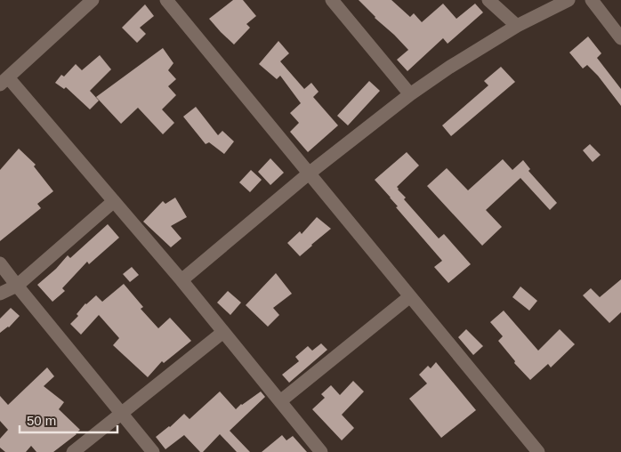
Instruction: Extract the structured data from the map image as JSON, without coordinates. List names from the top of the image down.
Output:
{
  "scale_bar": "50 m"
}
